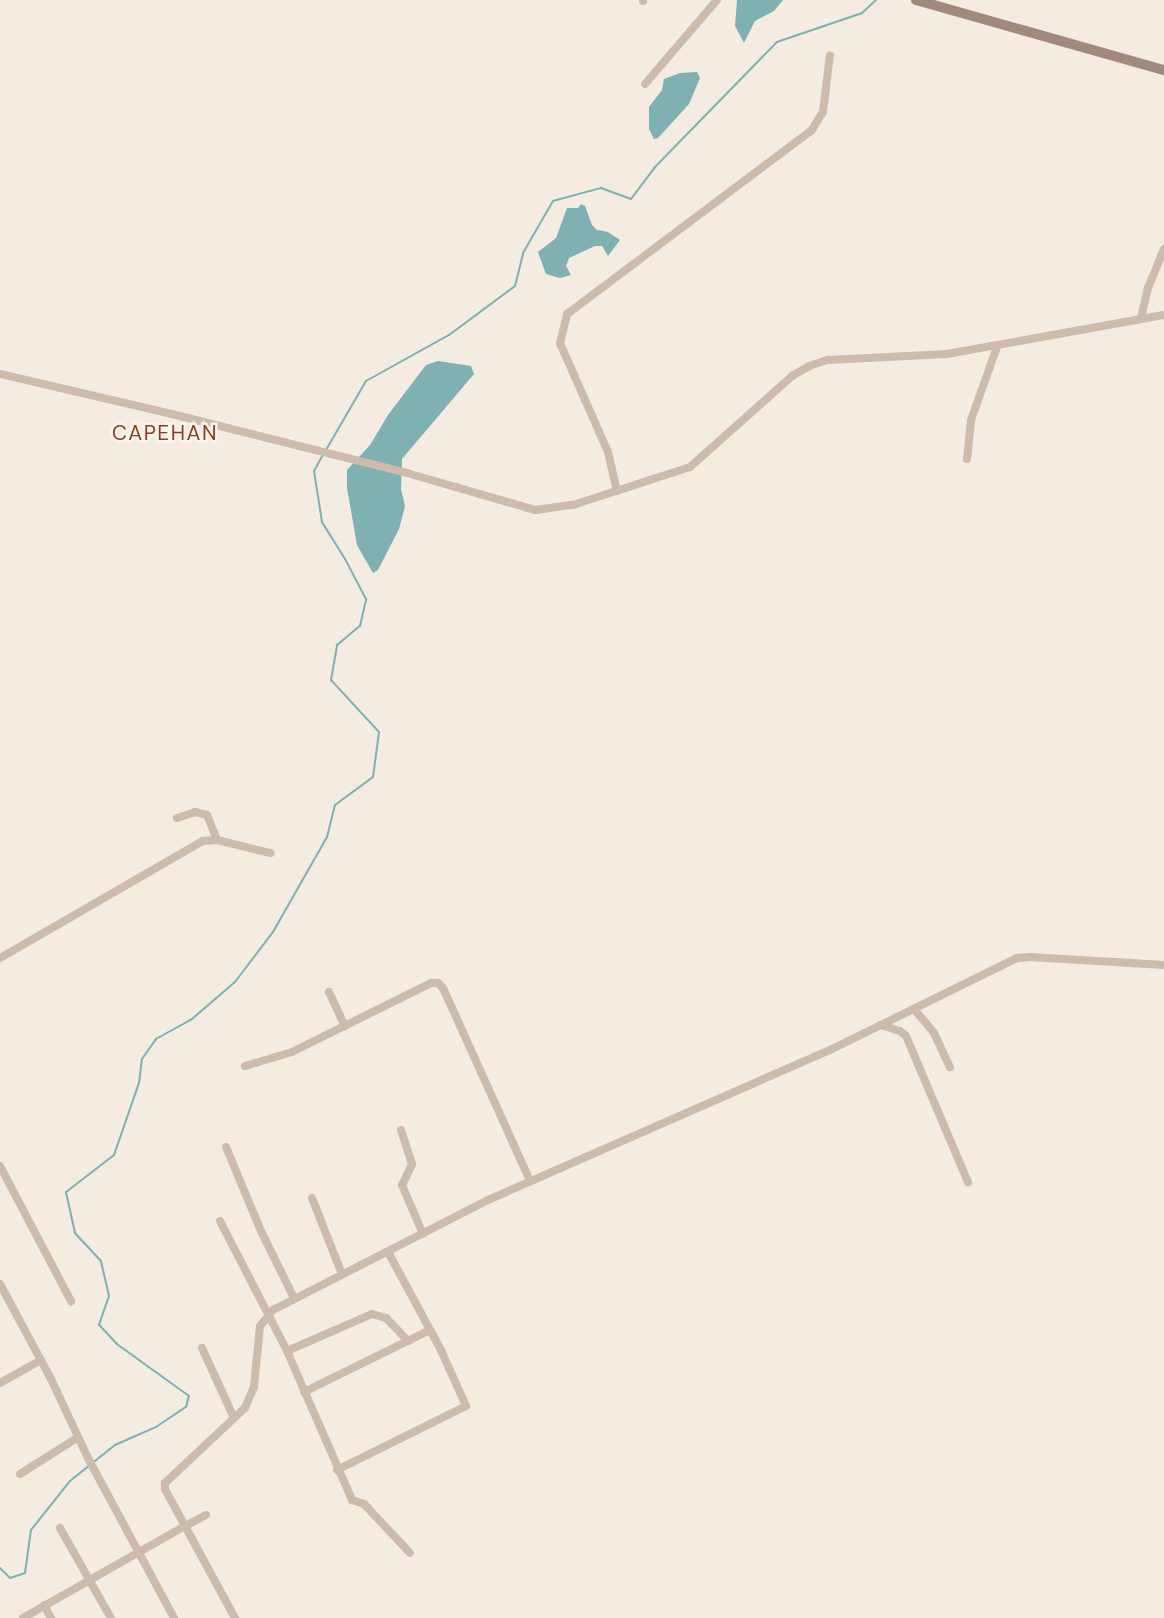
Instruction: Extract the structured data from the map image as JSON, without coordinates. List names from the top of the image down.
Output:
{
  "districts": ["CAPEHAN"]
}
